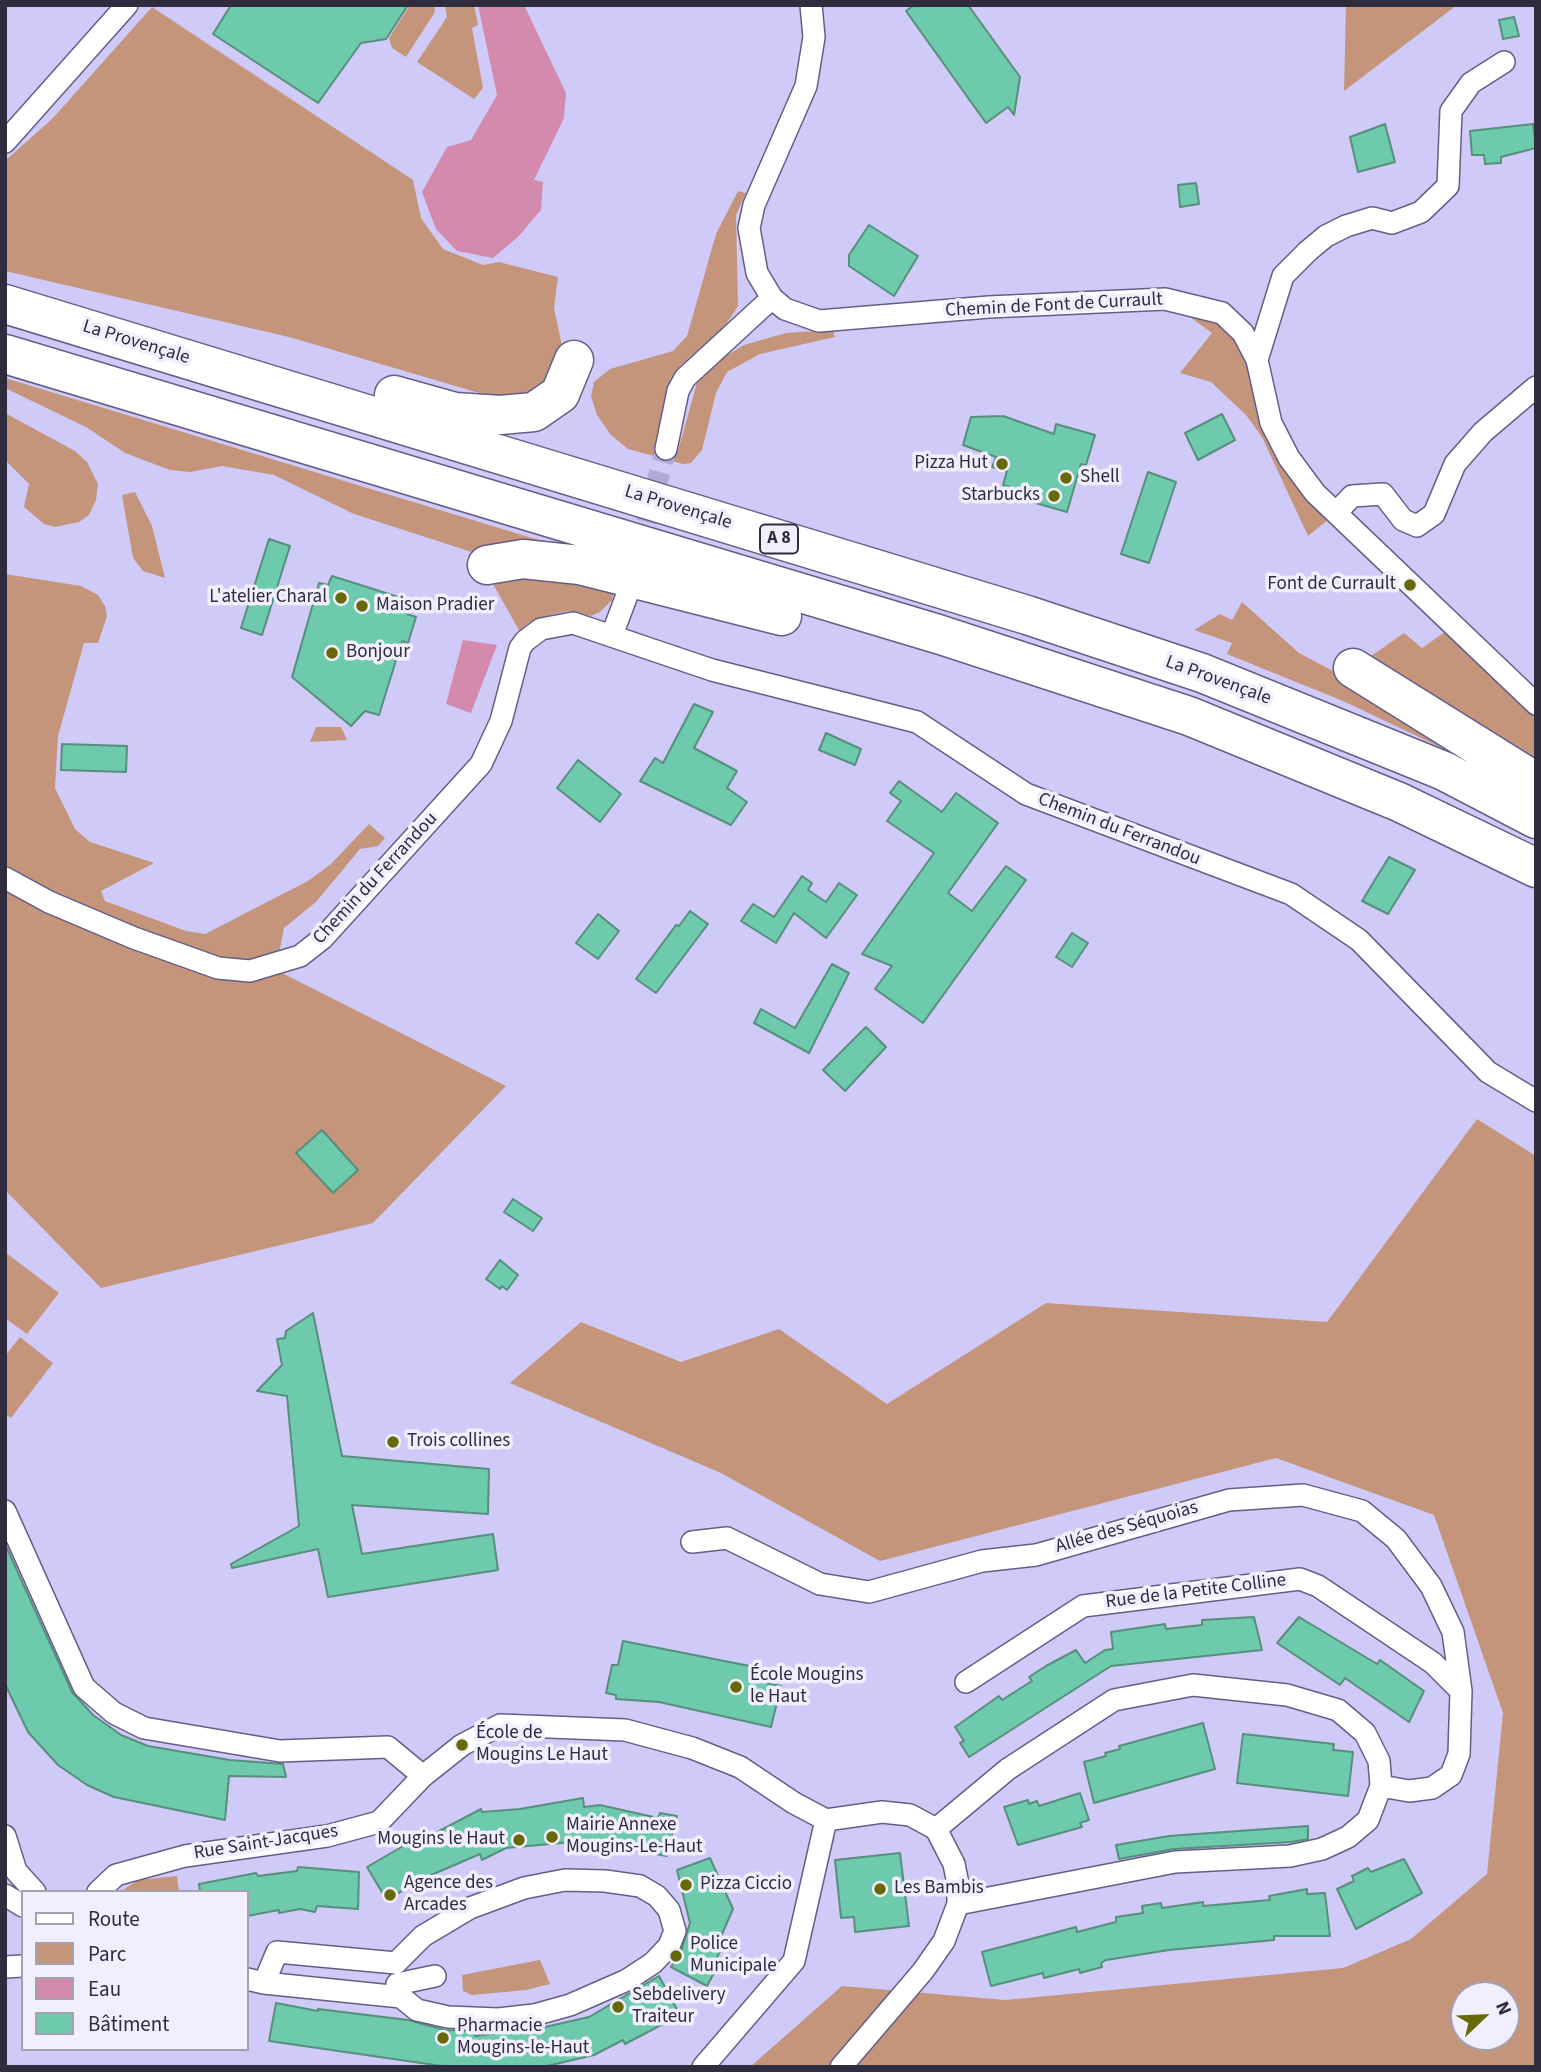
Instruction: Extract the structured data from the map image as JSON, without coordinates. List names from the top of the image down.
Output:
{
  "streets": {
    "highway": ["La Provençale", "A 8"],
    "street": [
      "Chemin de Font de Currault",
      "Chemin du Ferrandou",
      "Allée des Séquoias",
      "Rue de la Petite Colline",
      "Rue Saint-Jacques"
    ]
  },
  "crossings": [
    ["Allée des Séquoias", "Rue de la Petite Colline"]
  ],
  "places": [
    "Pizza Hut",
    "Shell",
    "Starbucks",
    "Font de Currault",
    "L'atelier Charal",
    "Maison Pradier",
    "Bonjour",
    "Trois collines",
    "École Mougins le Haut",
    "École de Mougins Le Haut",
    "Mairie Annexe Mougins-Le-Haut",
    "Mougins le Haut",
    "Pizza Ciccio",
    "Les Bambis",
    "Agence des Arcades",
    "Police Municipale",
    "Sebdelivery Traiteur",
    "Pharmacie Mougins-le-Haut"
  ],
  "legend": [
    "Route",
    "Parc",
    "Eau",
    "Bâtiment"
  ],
  "north": "top right"
}
